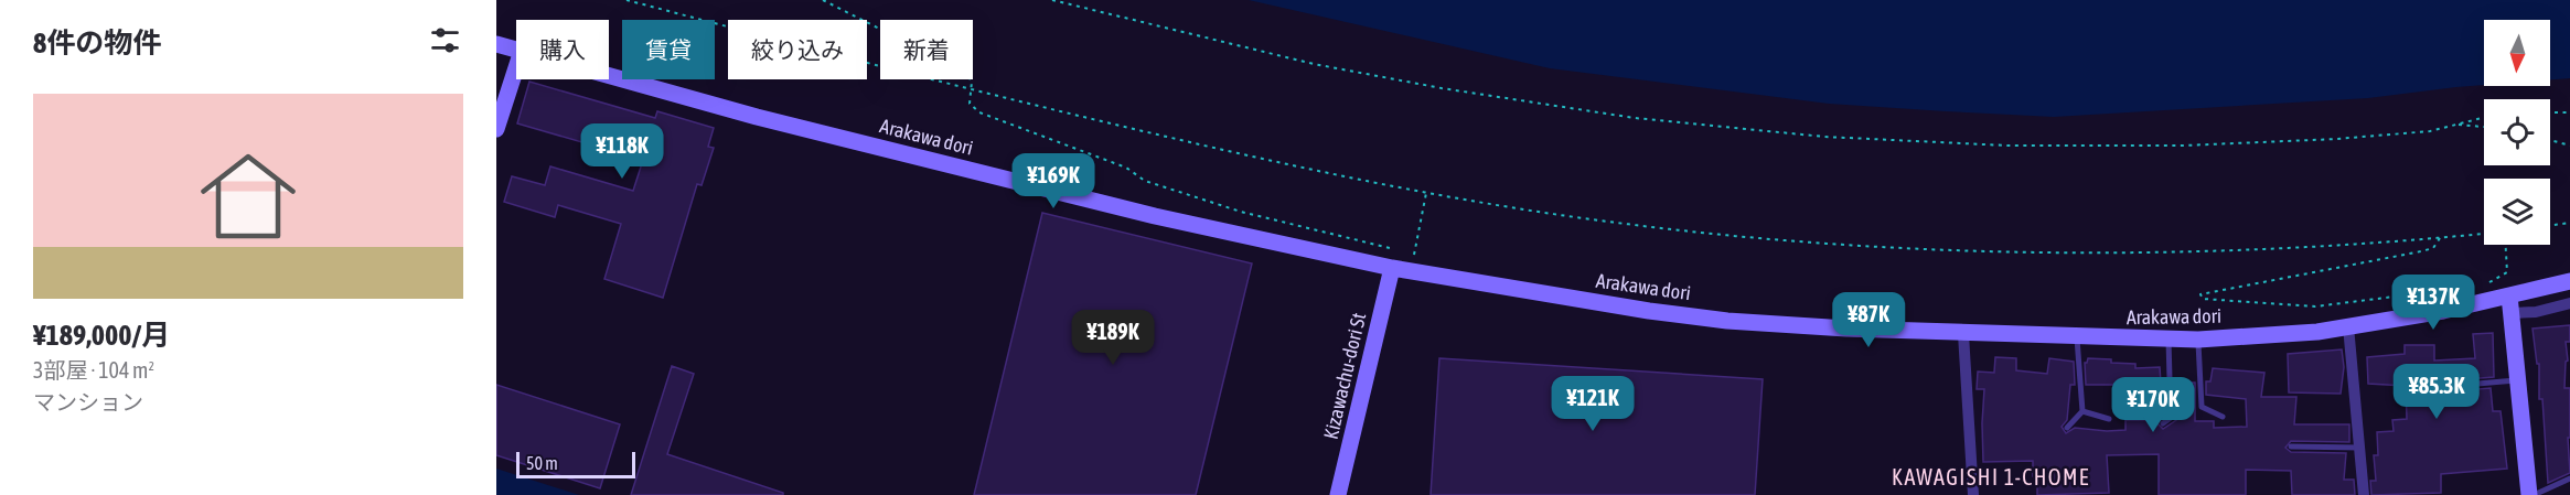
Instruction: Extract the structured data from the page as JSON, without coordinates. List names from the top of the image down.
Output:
{
  "streets": {
    "street": ["Arakawa dori", "Kizawachu-dori St"]
  },
  "crossings": [
    ["Arakawa dori", "Kizawachu-dori St"]
  ],
  "districts": ["KAWAGISHI 1-CHOME"],
  "scale_bar": "50 m",
  "north": "bottom",
  "page": {
    "heading": "8件の物件",
    "chip": [
      "購入",
      "賃貸",
      "絞り込み",
      "新着"
    ],
    "list": [
      {
        "name": "¥189,000/月",
        "note": "3部屋 · 104 m² · マンション"
      }
    ],
    "price": [
      "¥118K",
      "¥169K",
      "¥137K",
      "¥87K",
      "¥189K",
      "¥85.3K",
      "¥121K",
      "¥170K"
    ],
    "scale": "50 m"
  }
}
